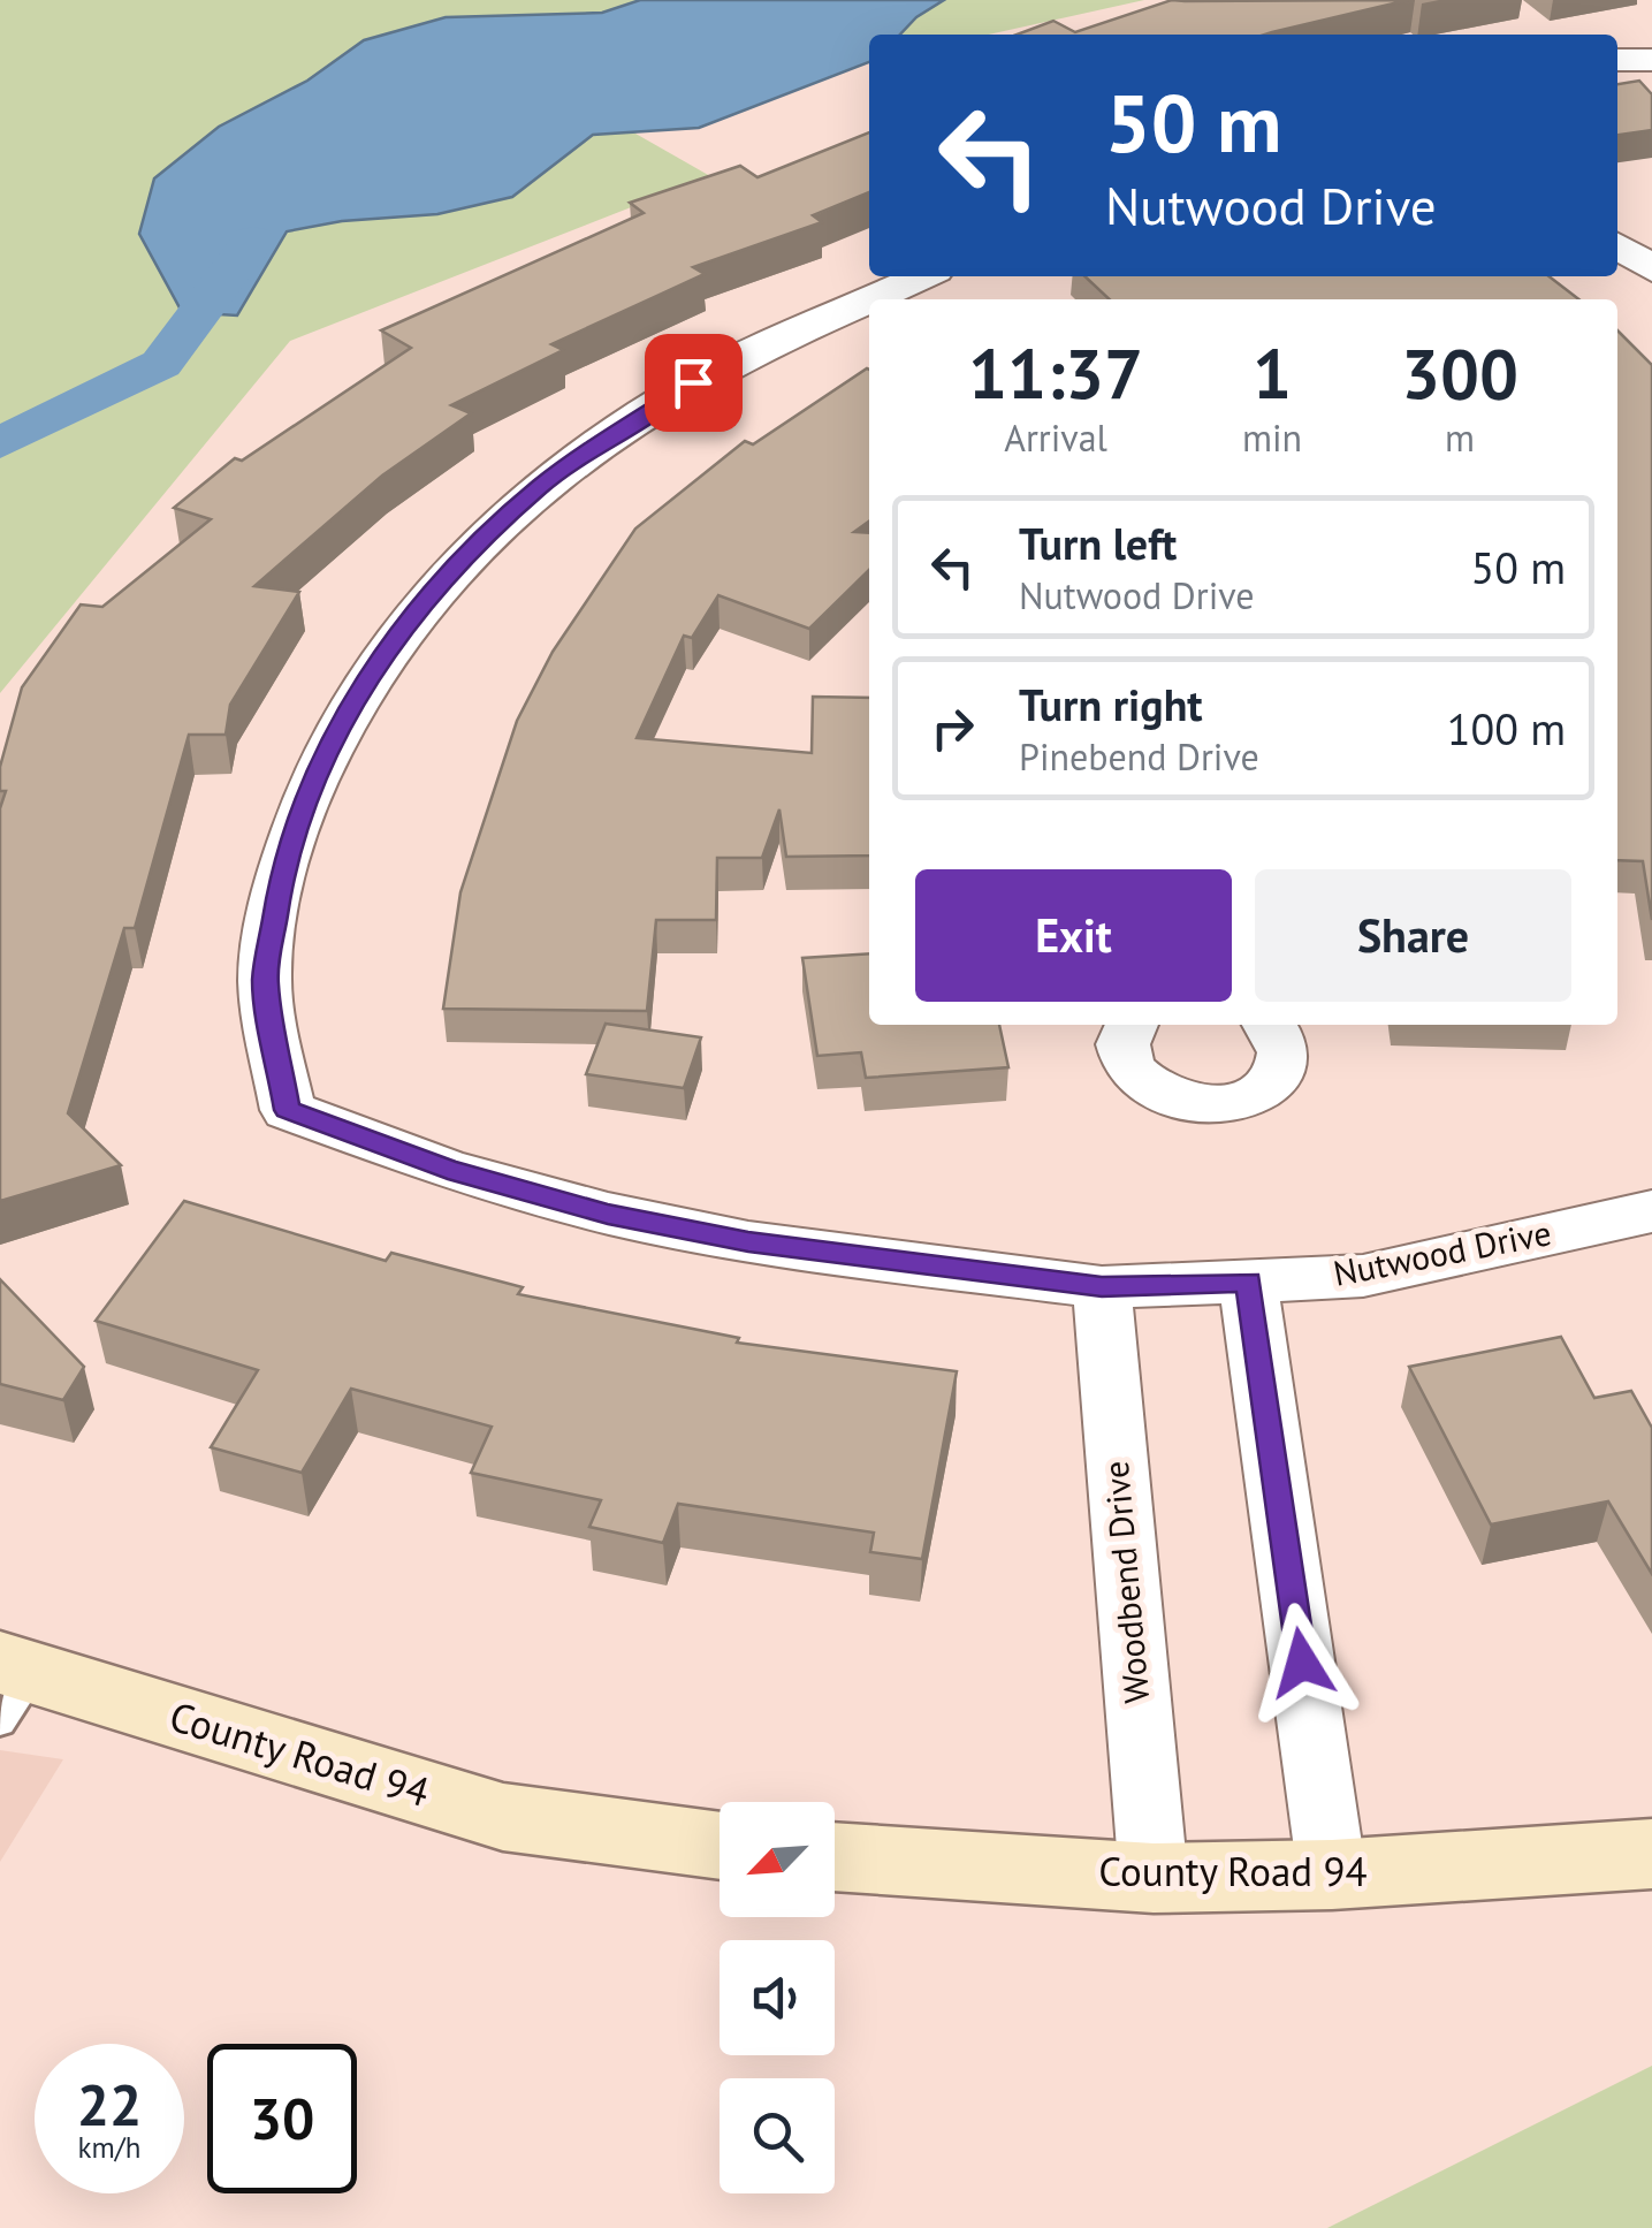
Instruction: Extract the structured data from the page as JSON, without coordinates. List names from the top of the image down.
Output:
{
  "streets": {
    "street": ["Nutwood Drive", "Woodbend Drive", "County Road 94"]
  },
  "crossings": [
    ["Nutwood Drive", "Woodbend Drive"],
    ["Woodbend Drive", "County Road 94"]
  ],
  "north": "bottom left",
  "page": {
    "turn": ["50 m", "Nutwood Drive"],
    "eta": [
      "11:37",
      "Arrival",
      "1",
      "min",
      "300",
      "m"
    ],
    "list": [
      {
        "name": "Turn left",
        "note": "Nutwood Drive",
        "value": "50 m"
      },
      {
        "name": "Turn right",
        "note": "Pinebend Drive",
        "value": "100 m"
      }
    ],
    "buttons": ["Exit", "Share"],
    "speed": "22 km/h",
    "limit": "30"
  }
}
